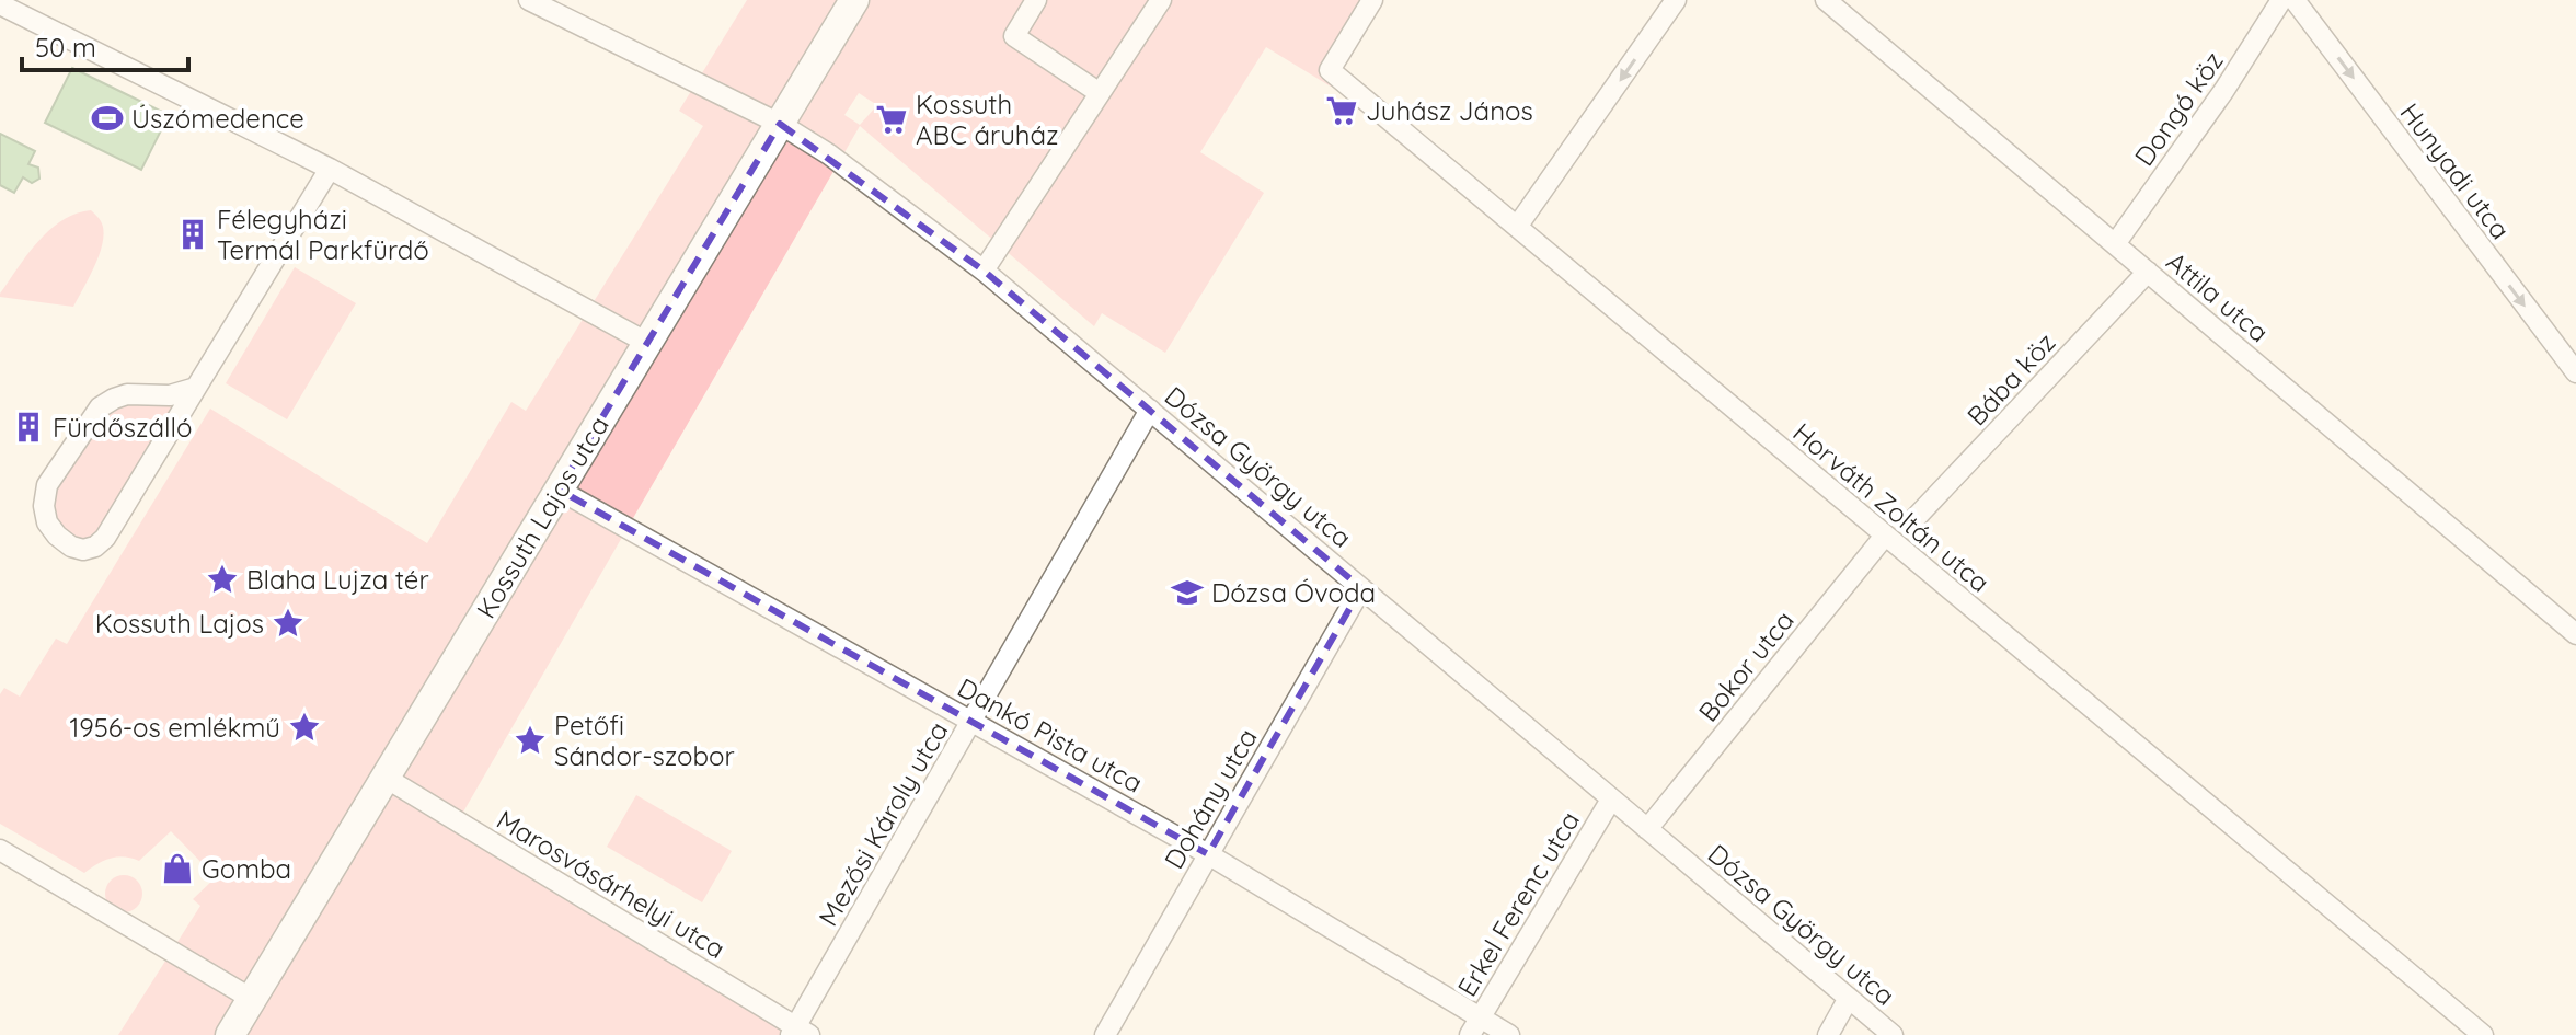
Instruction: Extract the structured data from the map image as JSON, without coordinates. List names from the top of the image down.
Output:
{
  "streets": {
    "street": [
      "Dongó köz",
      "Hunyadi utca",
      "Attila utca",
      "Bába köz",
      "Dózsa György utca",
      "Horváth Zoltán utca",
      "Kossuth Lajos utca",
      "Bokor utca",
      "Dankó Pista utca",
      "Dohány utca",
      "Mezősi Károly utca",
      "Marosvásárhelyi utca",
      "Erkel Ferenc utca"
    ]
  },
  "crossings": [
    ["Dongó köz", "Attila utca"],
    ["Attila utca", "Bába köz"],
    ["Dózsa György utca", "Kossuth Lajos utca"],
    ["Dózsa György utca", "Bokor utca"],
    ["Dózsa György utca", "Dohány utca"],
    ["Dózsa György utca", "Mezősi Károly utca"],
    ["Dózsa György utca", "Erkel Ferenc utca"],
    ["Horváth Zoltán utca", "Bokor utca"],
    ["Kossuth Lajos utca", "Dankó Pista utca"],
    ["Kossuth Lajos utca", "Marosvásárhelyi utca"],
    ["Dankó Pista utca", "Dohány utca"],
    ["Dankó Pista utca", "Mezősi Károly utca"],
    ["Dankó Pista utca", "Erkel Ferenc utca"],
    ["Mezősi Károly utca", "Marosvásárhelyi utca"]
  ],
  "one_way": ["Hunyadi utca"],
  "places": {
    "supermarket": ["Juhász János", "Kossuth ABC áruház"],
    "sports": ["Úszómedence"],
    "building": ["Félegyházi Termál Parkfürdő", "Fürdőszálló"],
    "place": [
      "Blaha Lujza tér",
      "Kossuth Lajos",
      "1956-os emlékmű",
      "Petőfi Sándor-szobor"
    ],
    "school or university": ["Dózsa Óvoda"],
    "shop": ["Gomba"]
  },
  "scale_bar": "50 m"
}
